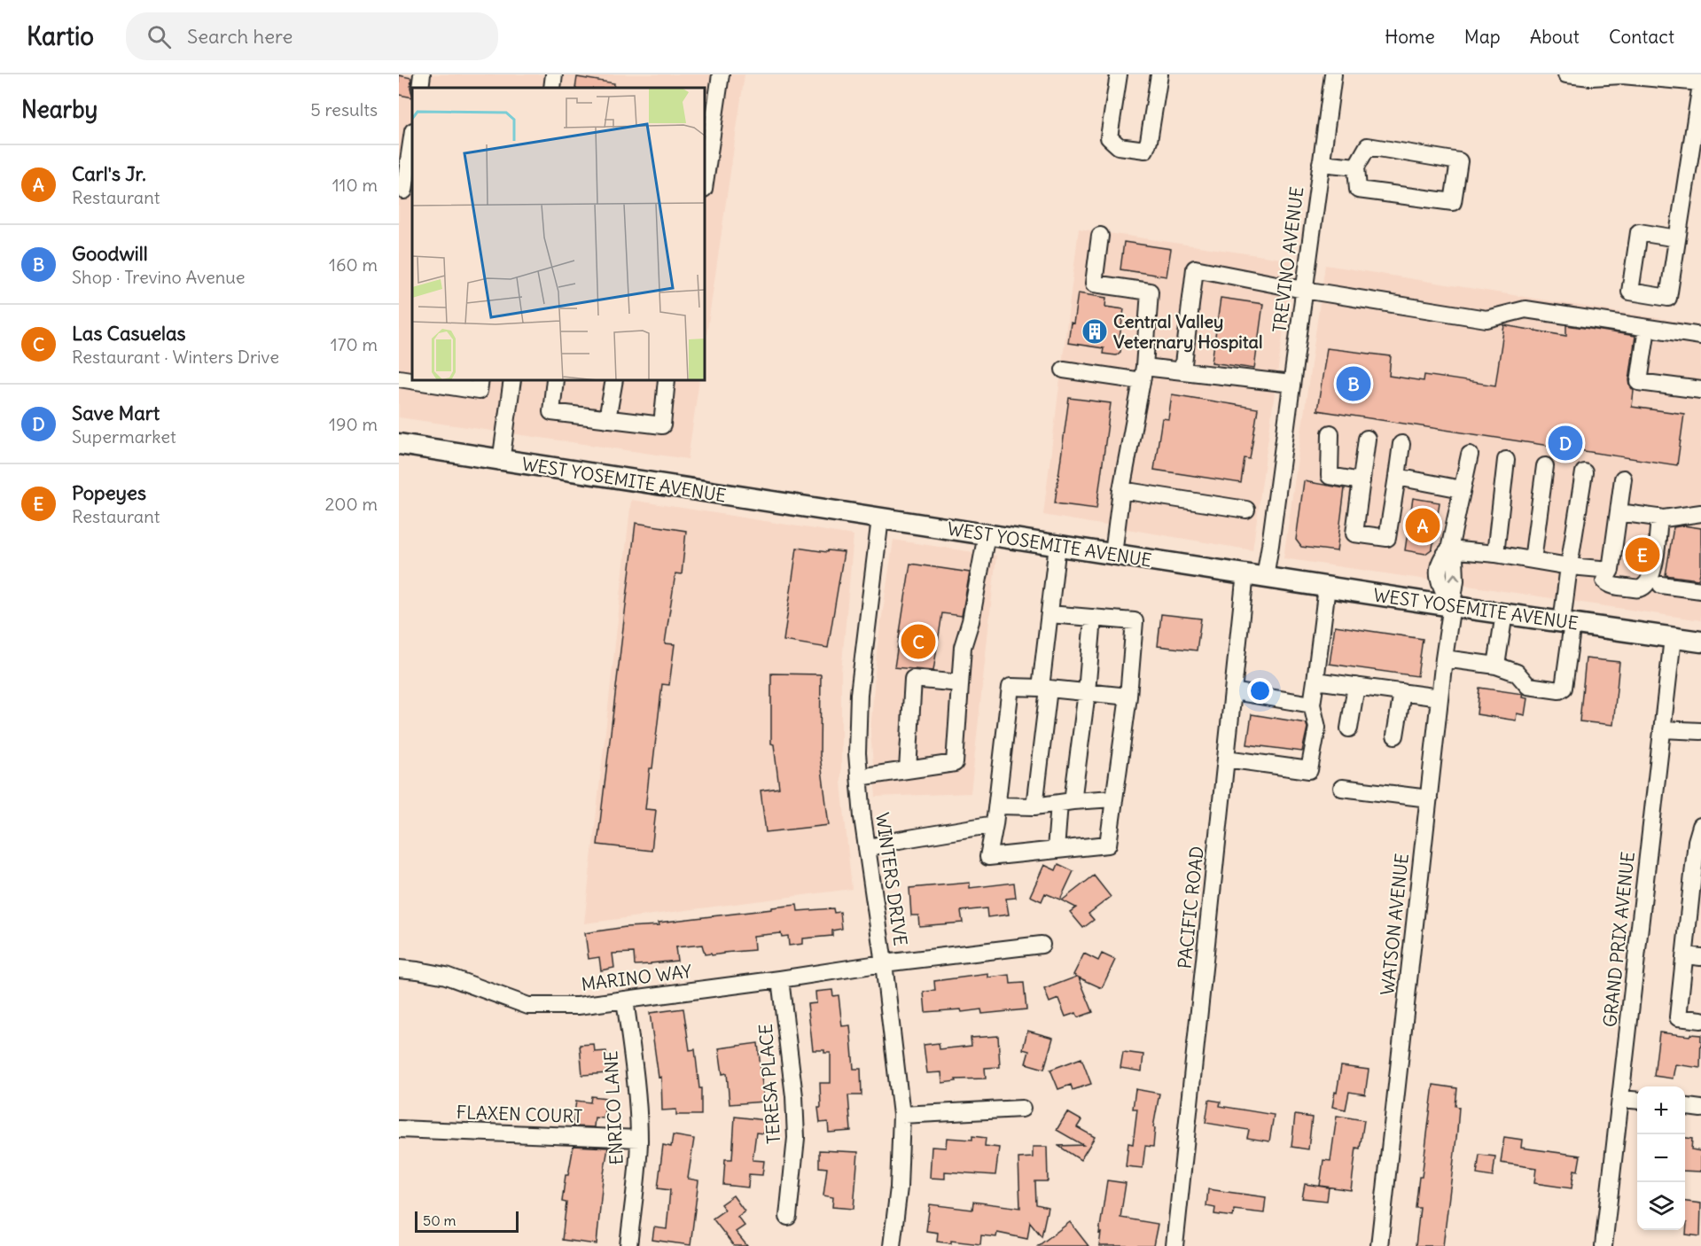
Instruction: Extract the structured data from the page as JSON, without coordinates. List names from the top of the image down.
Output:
{
  "streets": {
    "main road": ["WEST YOSEMITE AVENUE"],
    "street": [
      "TREVINO AVENUE",
      "WINTERS DRIVE",
      "PACIFIC ROAD",
      "WATSON AVENUE",
      "GRAND PRIX AVENUE",
      "MARINO WAY",
      "TERESA PLACE",
      "ENRICO LANE",
      "FLAXEN COURT"
    ]
  },
  "crossings": [
    ["TREVINO AVENUE", "WEST YOSEMITE AVENUE"],
    ["TREVINO AVENUE", "PACIFIC ROAD"],
    ["WEST YOSEMITE AVENUE", "WINTERS DRIVE"],
    ["WEST YOSEMITE AVENUE", "PACIFIC ROAD"],
    ["WEST YOSEMITE AVENUE", "WATSON AVENUE"],
    ["WEST YOSEMITE AVENUE", "GRAND PRIX AVENUE"],
    ["WINTERS DRIVE", "MARINO WAY"],
    ["MARINO WAY", "TERESA PLACE"],
    ["MARINO WAY", "ENRICO LANE"],
    ["ENRICO LANE", "FLAXEN COURT"]
  ],
  "places": {
    "building": ["Central Valley Veternary Hospital"]
  },
  "scale_bar": "50 m",
  "page": {
    "header": "Kartio",
    "search": "Search here",
    "nav": [
      "Home",
      "Map",
      "About",
      "Contact"
    ],
    "heading": ["Nearby", "5 results"],
    "list": [
      {
        "mark": "A",
        "name": "Carl's Jr.",
        "note": "Restaurant",
        "value": "110 m"
      },
      {
        "mark": "B",
        "name": "Goodwill",
        "note": "Shop · Trevino Avenue",
        "value": "160 m"
      },
      {
        "mark": "C",
        "name": "Las Casuelas",
        "note": "Restaurant · Winters Drive",
        "value": "170 m"
      },
      {
        "mark": "D",
        "name": "Save Mart",
        "note": "Supermarket",
        "value": "190 m"
      },
      {
        "mark": "E",
        "name": "Popeyes",
        "note": "Restaurant",
        "value": "200 m"
      }
    ],
    "pins": [
      "B",
      "D",
      "A",
      "E",
      "C"
    ],
    "map_buttons": ["+", "−"],
    "scale": "50 m"
  }
}
